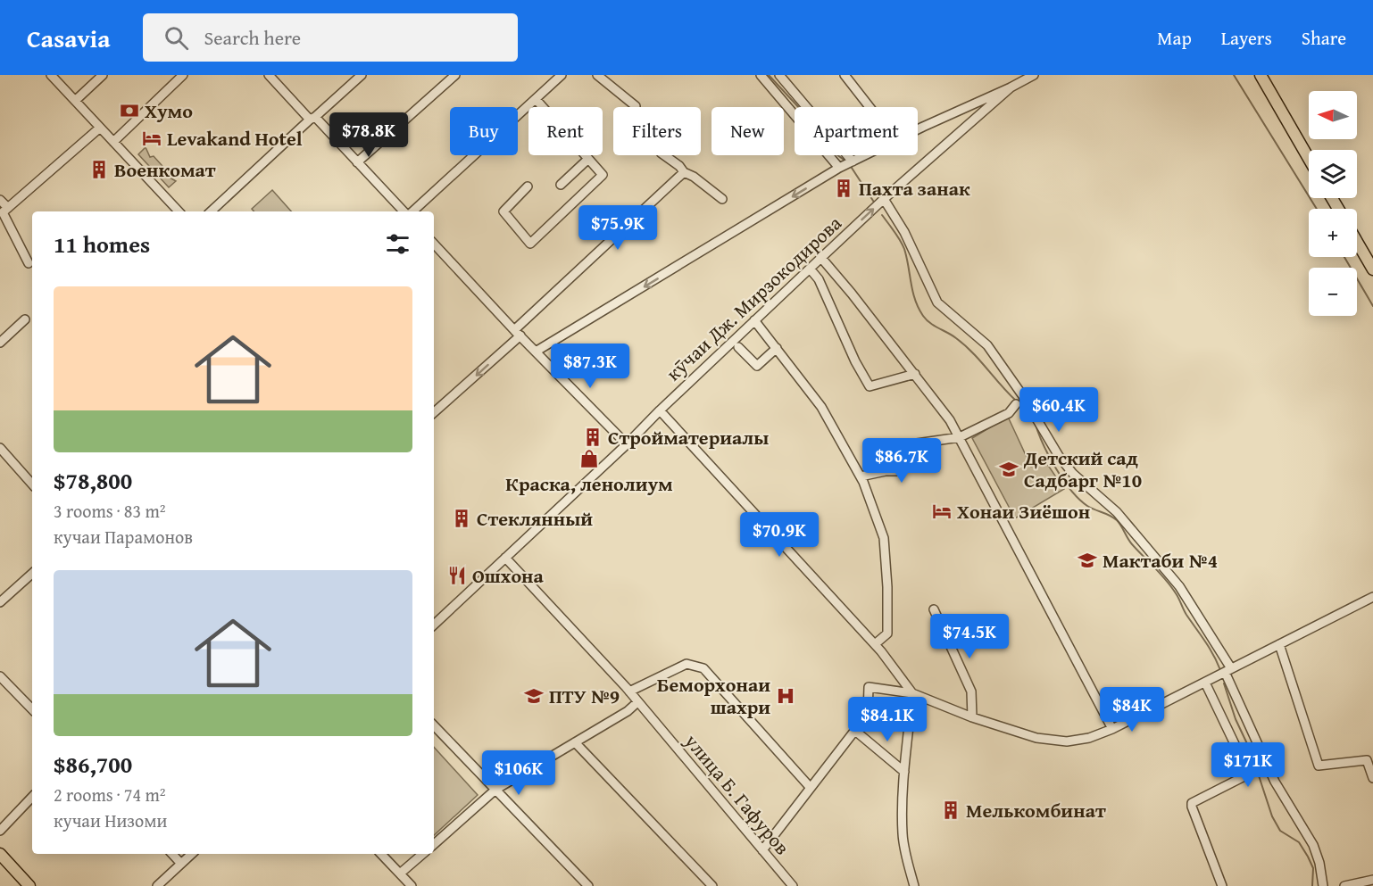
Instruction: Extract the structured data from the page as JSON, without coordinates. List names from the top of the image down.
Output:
{
  "streets": {
    "street": ["кӯчаи Дж. Мирзокодирова", "улица Б. Гафуров"]
  },
  "crossings": [
    ["кӯчаи Дж. Мирзокодирова", "улица Б. Гафуров"]
  ],
  "places": {
    "bank": ["Хумо"],
    "hotel": ["Levakand Hotel", "Хонаи Зиёшон"],
    "building": [
      "Военкомат",
      "Пахта занак",
      "Стройматериалы",
      "Стеклянный",
      "Мелькомбинат"
    ],
    "shop": ["Краска, ленолиум"],
    "school or university": ["Детский сад Садбарг №10", "Мактаби №4", "ПТУ №9"],
    "restaurant": ["Ошхона"],
    "hospital": ["Беморхонаи шахри"]
  },
  "north": "left",
  "page": {
    "header": "Casavia",
    "search": "Search here",
    "nav": ["Map", "Layers", "Share"],
    "map_buttons": ["+", "−"],
    "chip": [
      "Buy",
      "Rent",
      "Filters",
      "New",
      "Apartment"
    ],
    "price": [
      "$78.8K",
      "$75.9K",
      "$87.3K",
      "$60.4K",
      "$86.7K",
      "$70.9K",
      "$74.5K",
      "$84K",
      "$84.1K",
      "$171K",
      "$106K"
    ],
    "heading": "11 homes",
    "list": [
      {
        "name": "$78,800",
        "note": "3 rooms · 83 m² · кучаи Парамонов"
      },
      {
        "name": "$86,700",
        "note": "2 rooms · 74 m² · кучаи Низоми"
      }
    ]
  }
}
